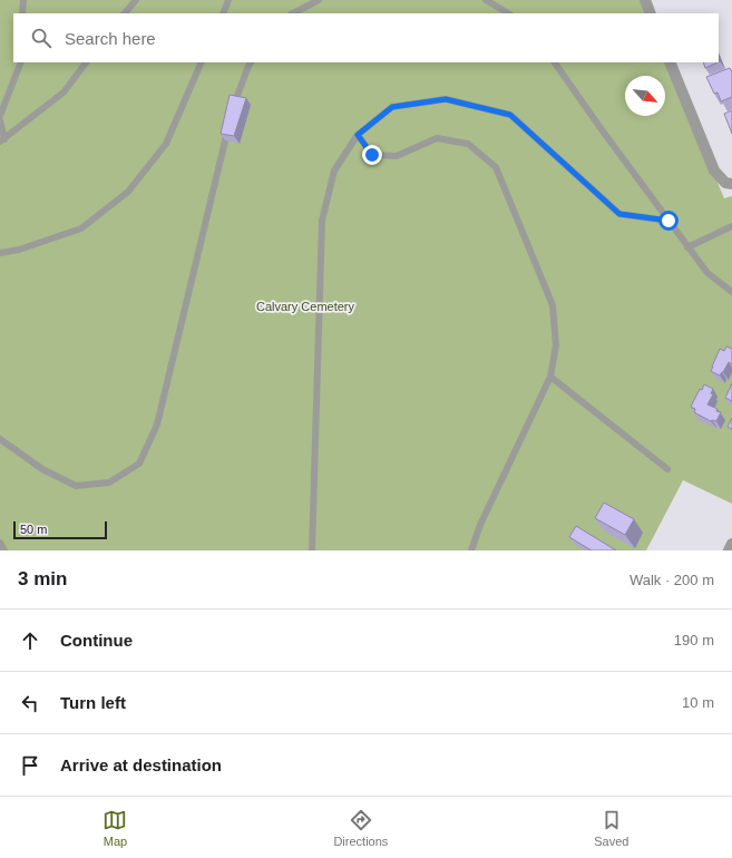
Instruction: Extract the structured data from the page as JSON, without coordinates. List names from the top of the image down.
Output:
{
  "parks": ["Calvary Cemetery"],
  "scale_bar": "50 m",
  "north": "bottom right",
  "page": {
    "search": "Search here",
    "scale": "50 m",
    "heading": ["3 min", "Walk · 200 m"],
    "list": [
      ["Continue", "190 m"],
      ["Turn left", "10 m"],
      "Arrive at destination"
    ],
    "nav": ["Map", "Directions", "Saved"]
  }
}
